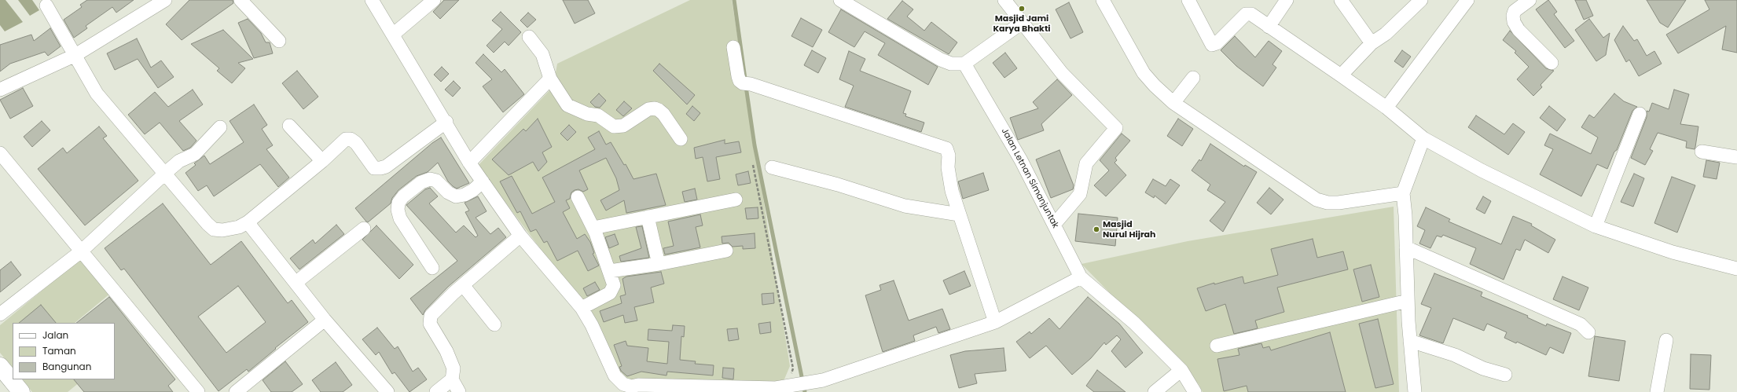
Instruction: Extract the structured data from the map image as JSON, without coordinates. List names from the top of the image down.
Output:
{
  "streets": {
    "street": ["Jalan Letnan Simanjuntak"]
  },
  "places": ["Masjid Jami Karya Bhakti", "Masjid Nurul Hijrah"],
  "legend": ["Jalan", "Taman", "Bangunan"]
}
